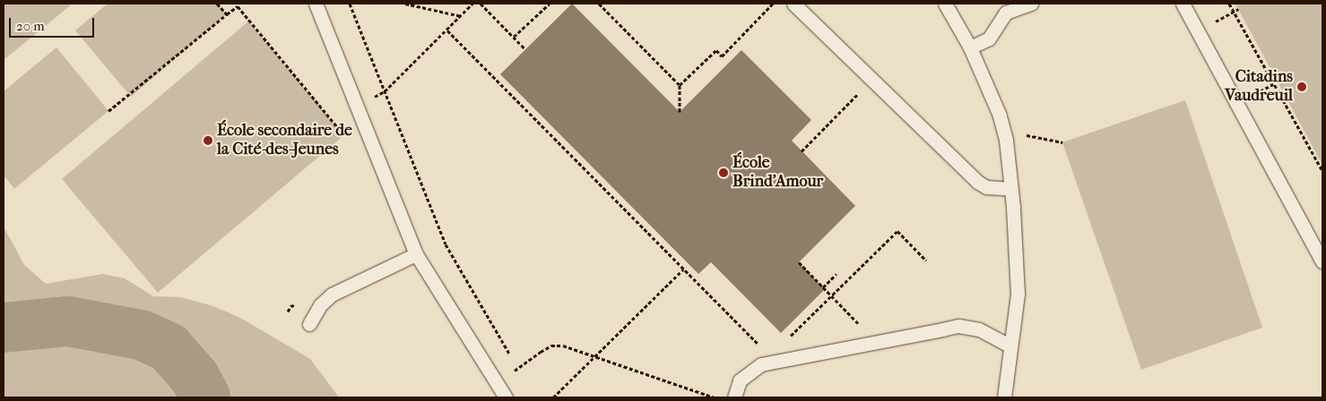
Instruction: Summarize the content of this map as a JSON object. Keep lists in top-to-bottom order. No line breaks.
{"places":["Citadins Vaudreuil","École secondaire de la Cité-des-Jeunes","École Brind'Amour"],"scale_bar":"20 m"}
